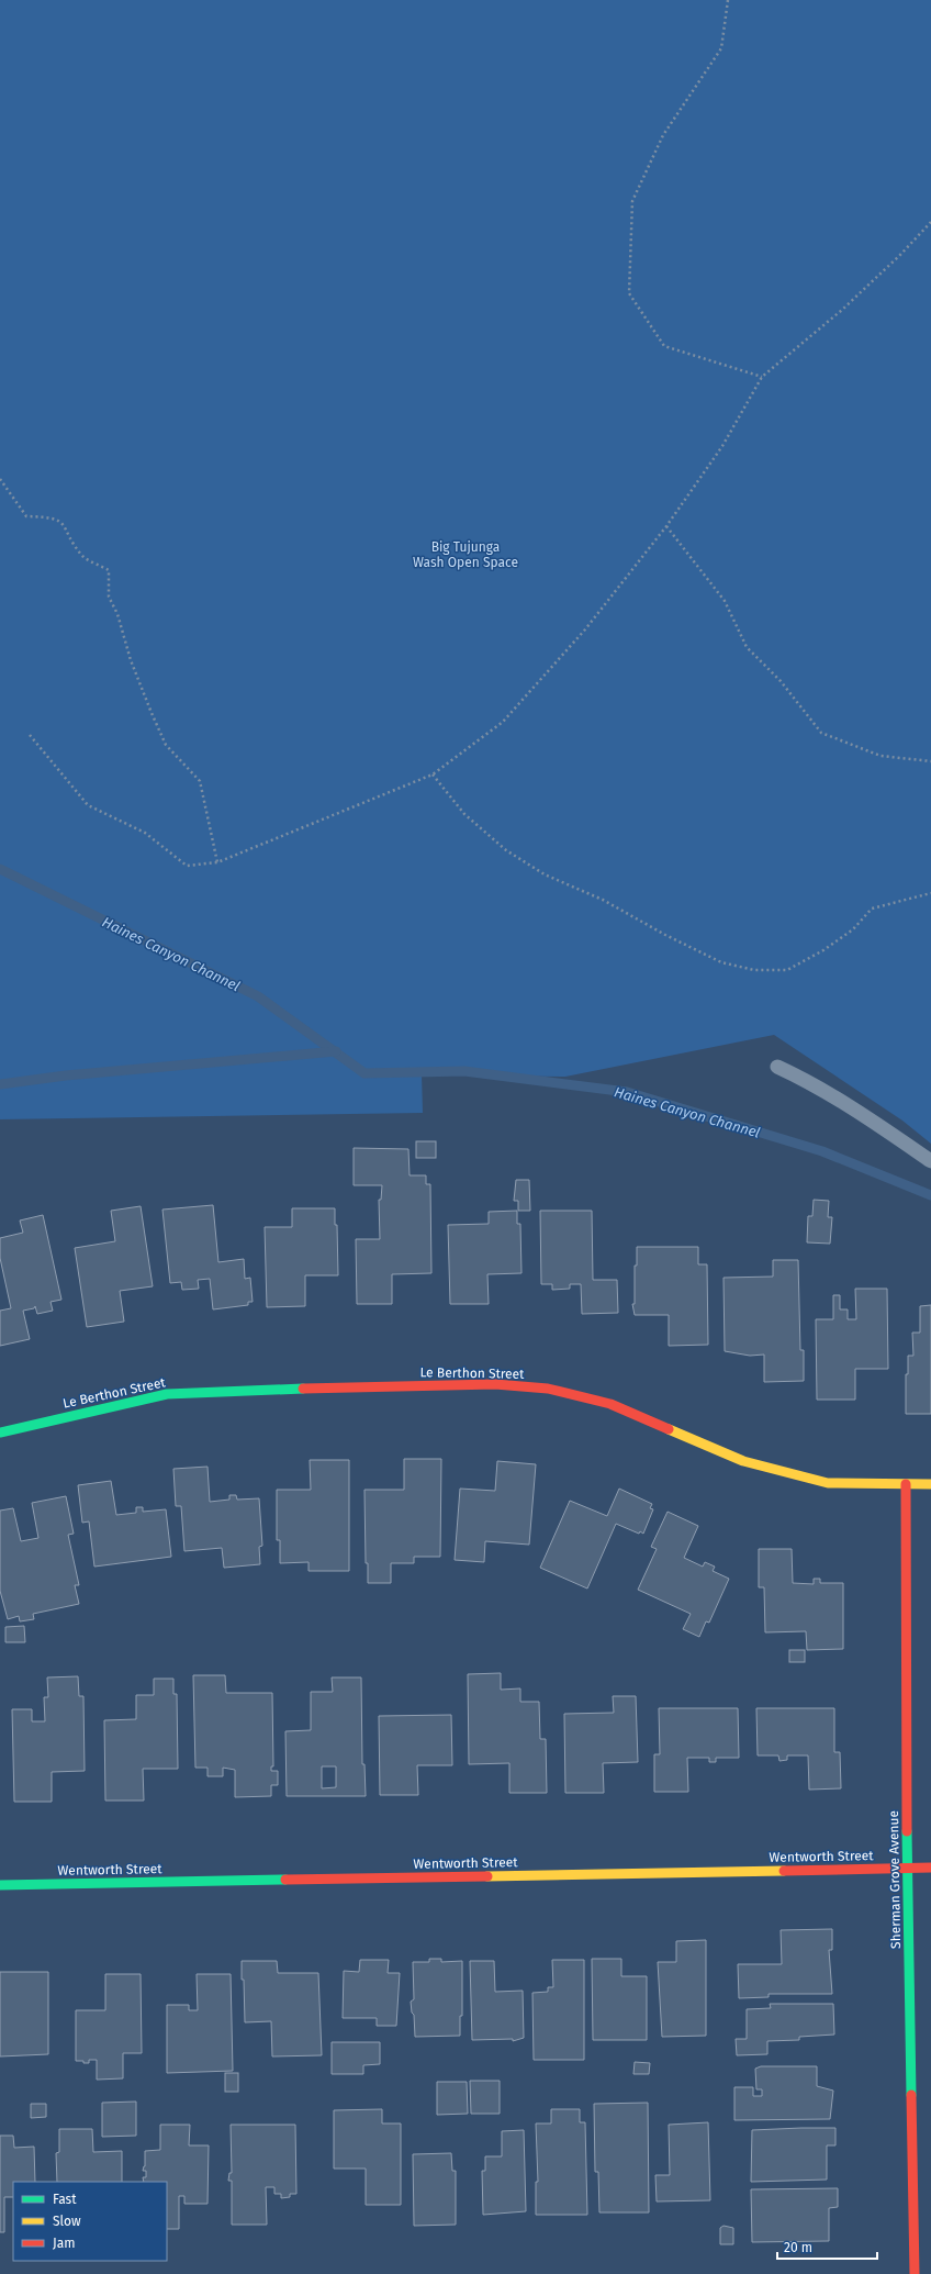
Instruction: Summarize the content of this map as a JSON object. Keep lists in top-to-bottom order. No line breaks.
{"streets":{"street":["Le Berthon Street","Wentworth Street","Sherman Grove Avenue"]},"crossings":[["Le Berthon Street","Sherman Grove Avenue"],["Wentworth Street","Sherman Grove Avenue"]],"water":["Haines Canyon Channel"],"parks":["Big Tujunga Wash Open Space"],"legend":["Fast","Slow","Jam"],"scale_bar":"20 m"}
